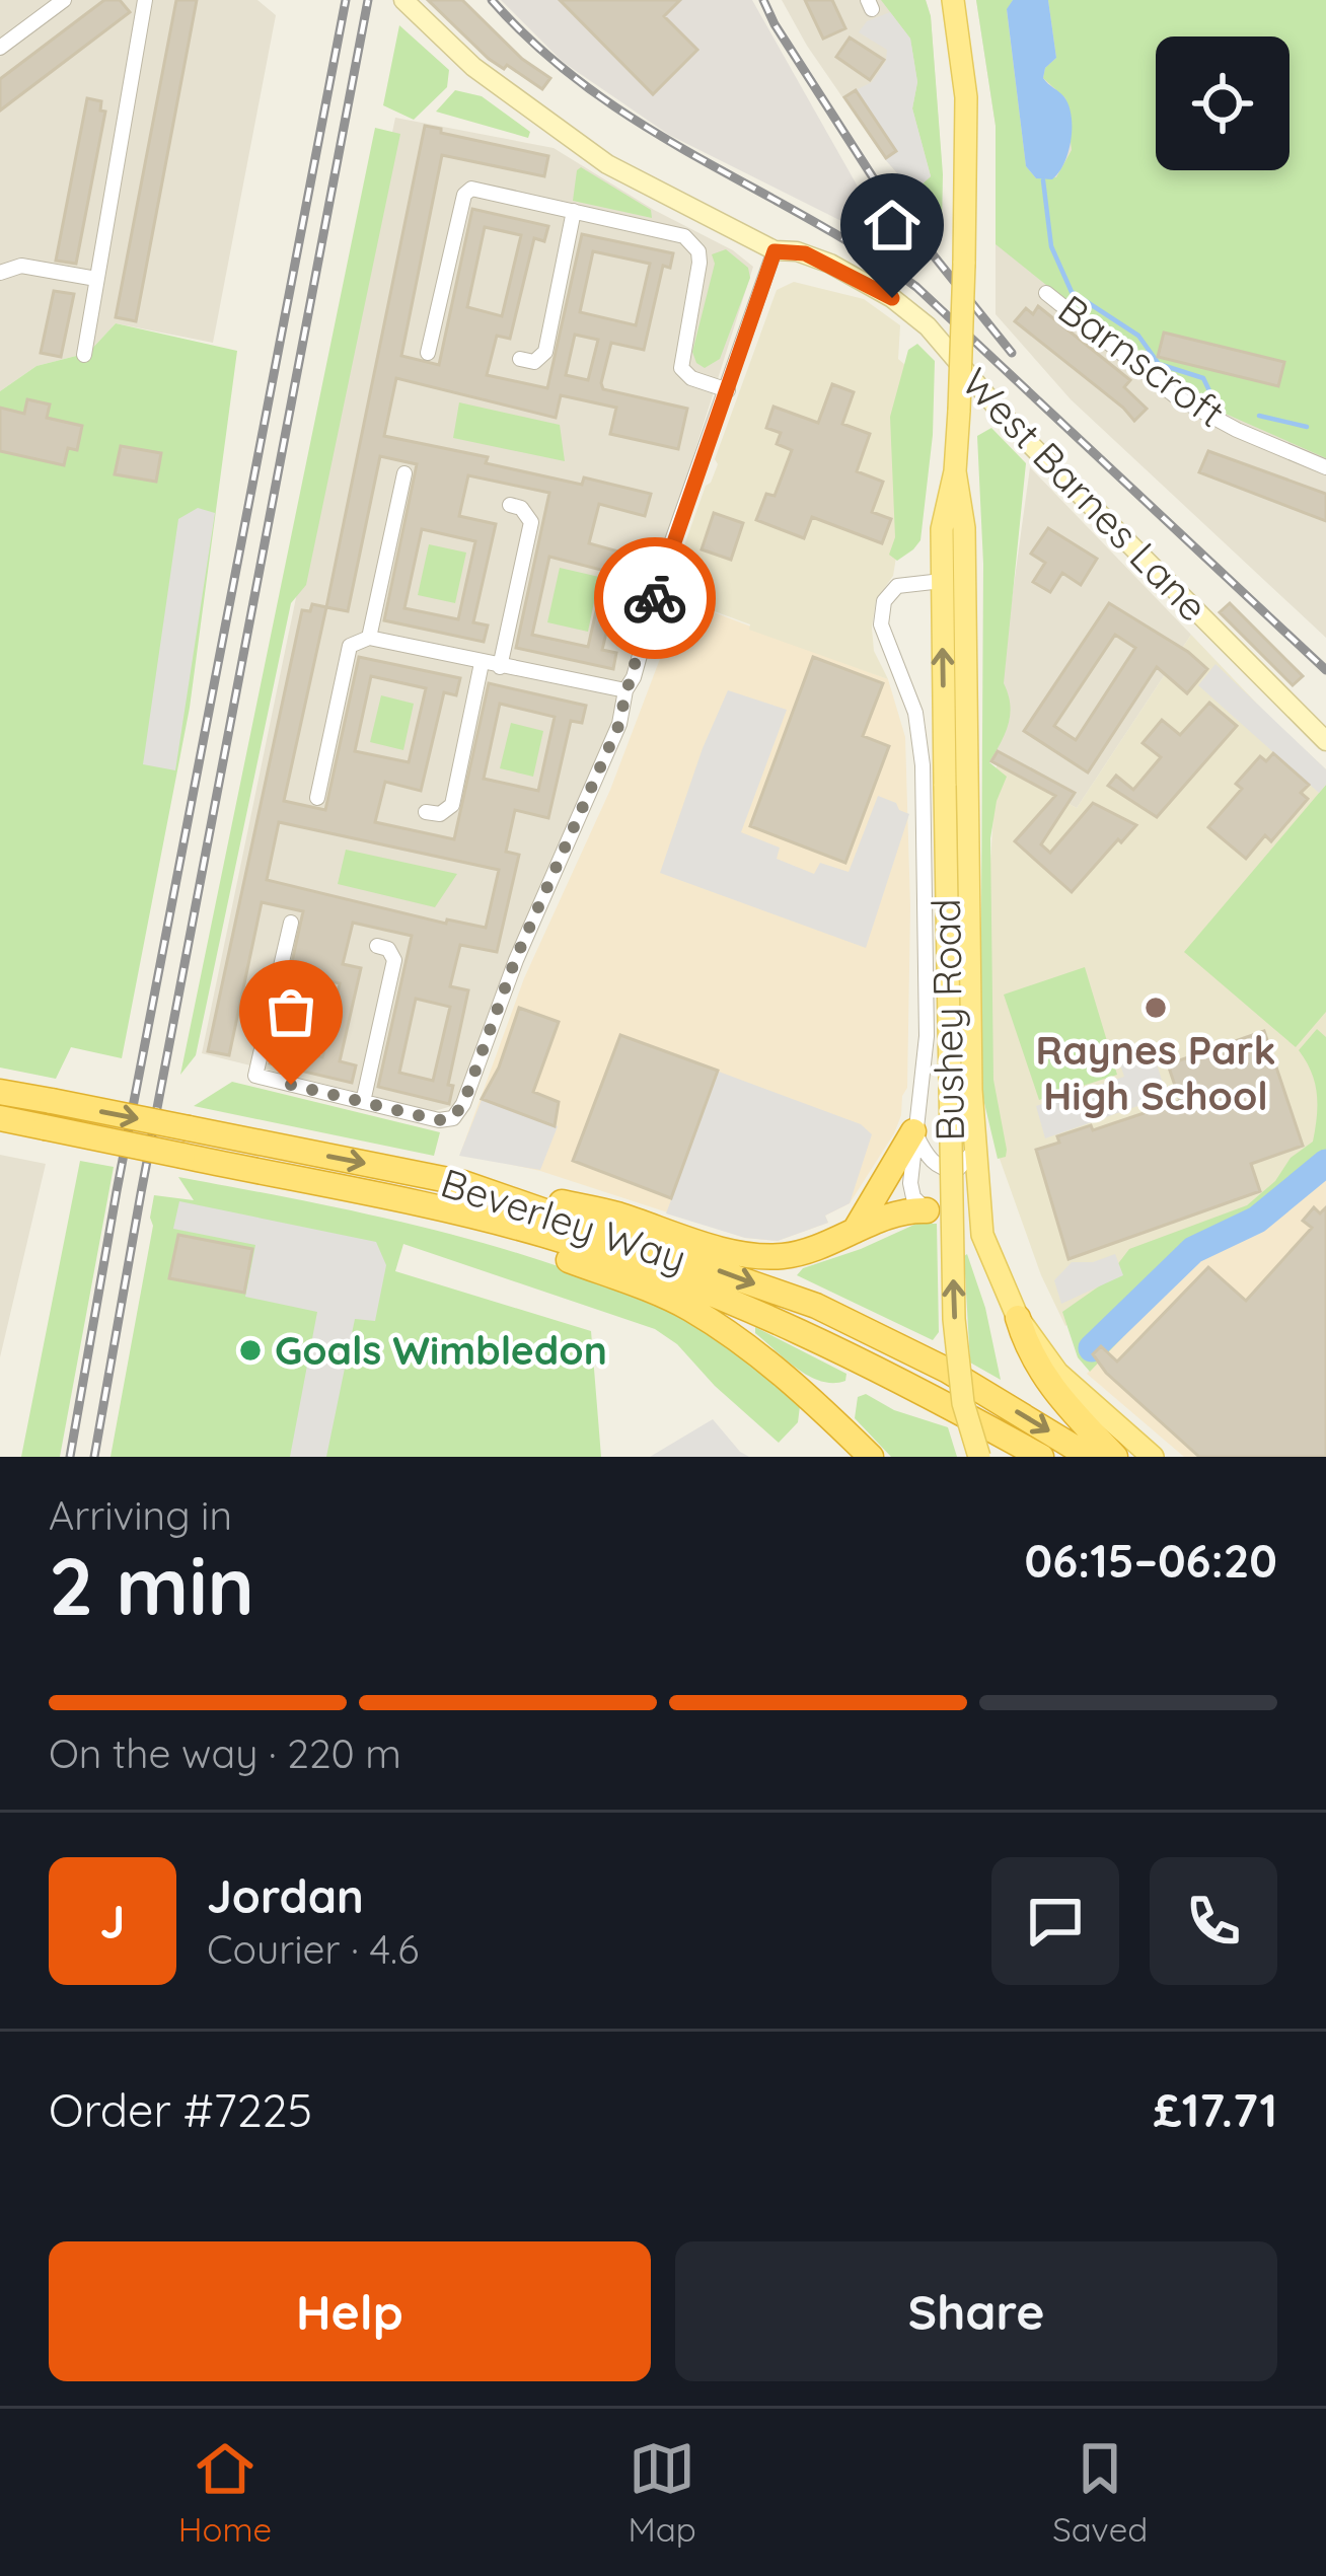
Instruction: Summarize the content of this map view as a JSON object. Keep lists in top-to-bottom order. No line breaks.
{"streets":{"highway":["Beverley Way"],"main road":["West Barnes Lane","Bushey Road"],"street":["Barnscroft"]},"places":["Raynes Park High School","Goals Wimbledon"],"page":{"heading":["2 min","Arriving in","06:15–06:20"],"panel":["Jordan","Courier · 4.6","Order #7225","£17.71"],"bar":"On the way · 220 m","round":"J","buttons":["Help","Share"],"tabs":["Home","Map","Saved"]}}
